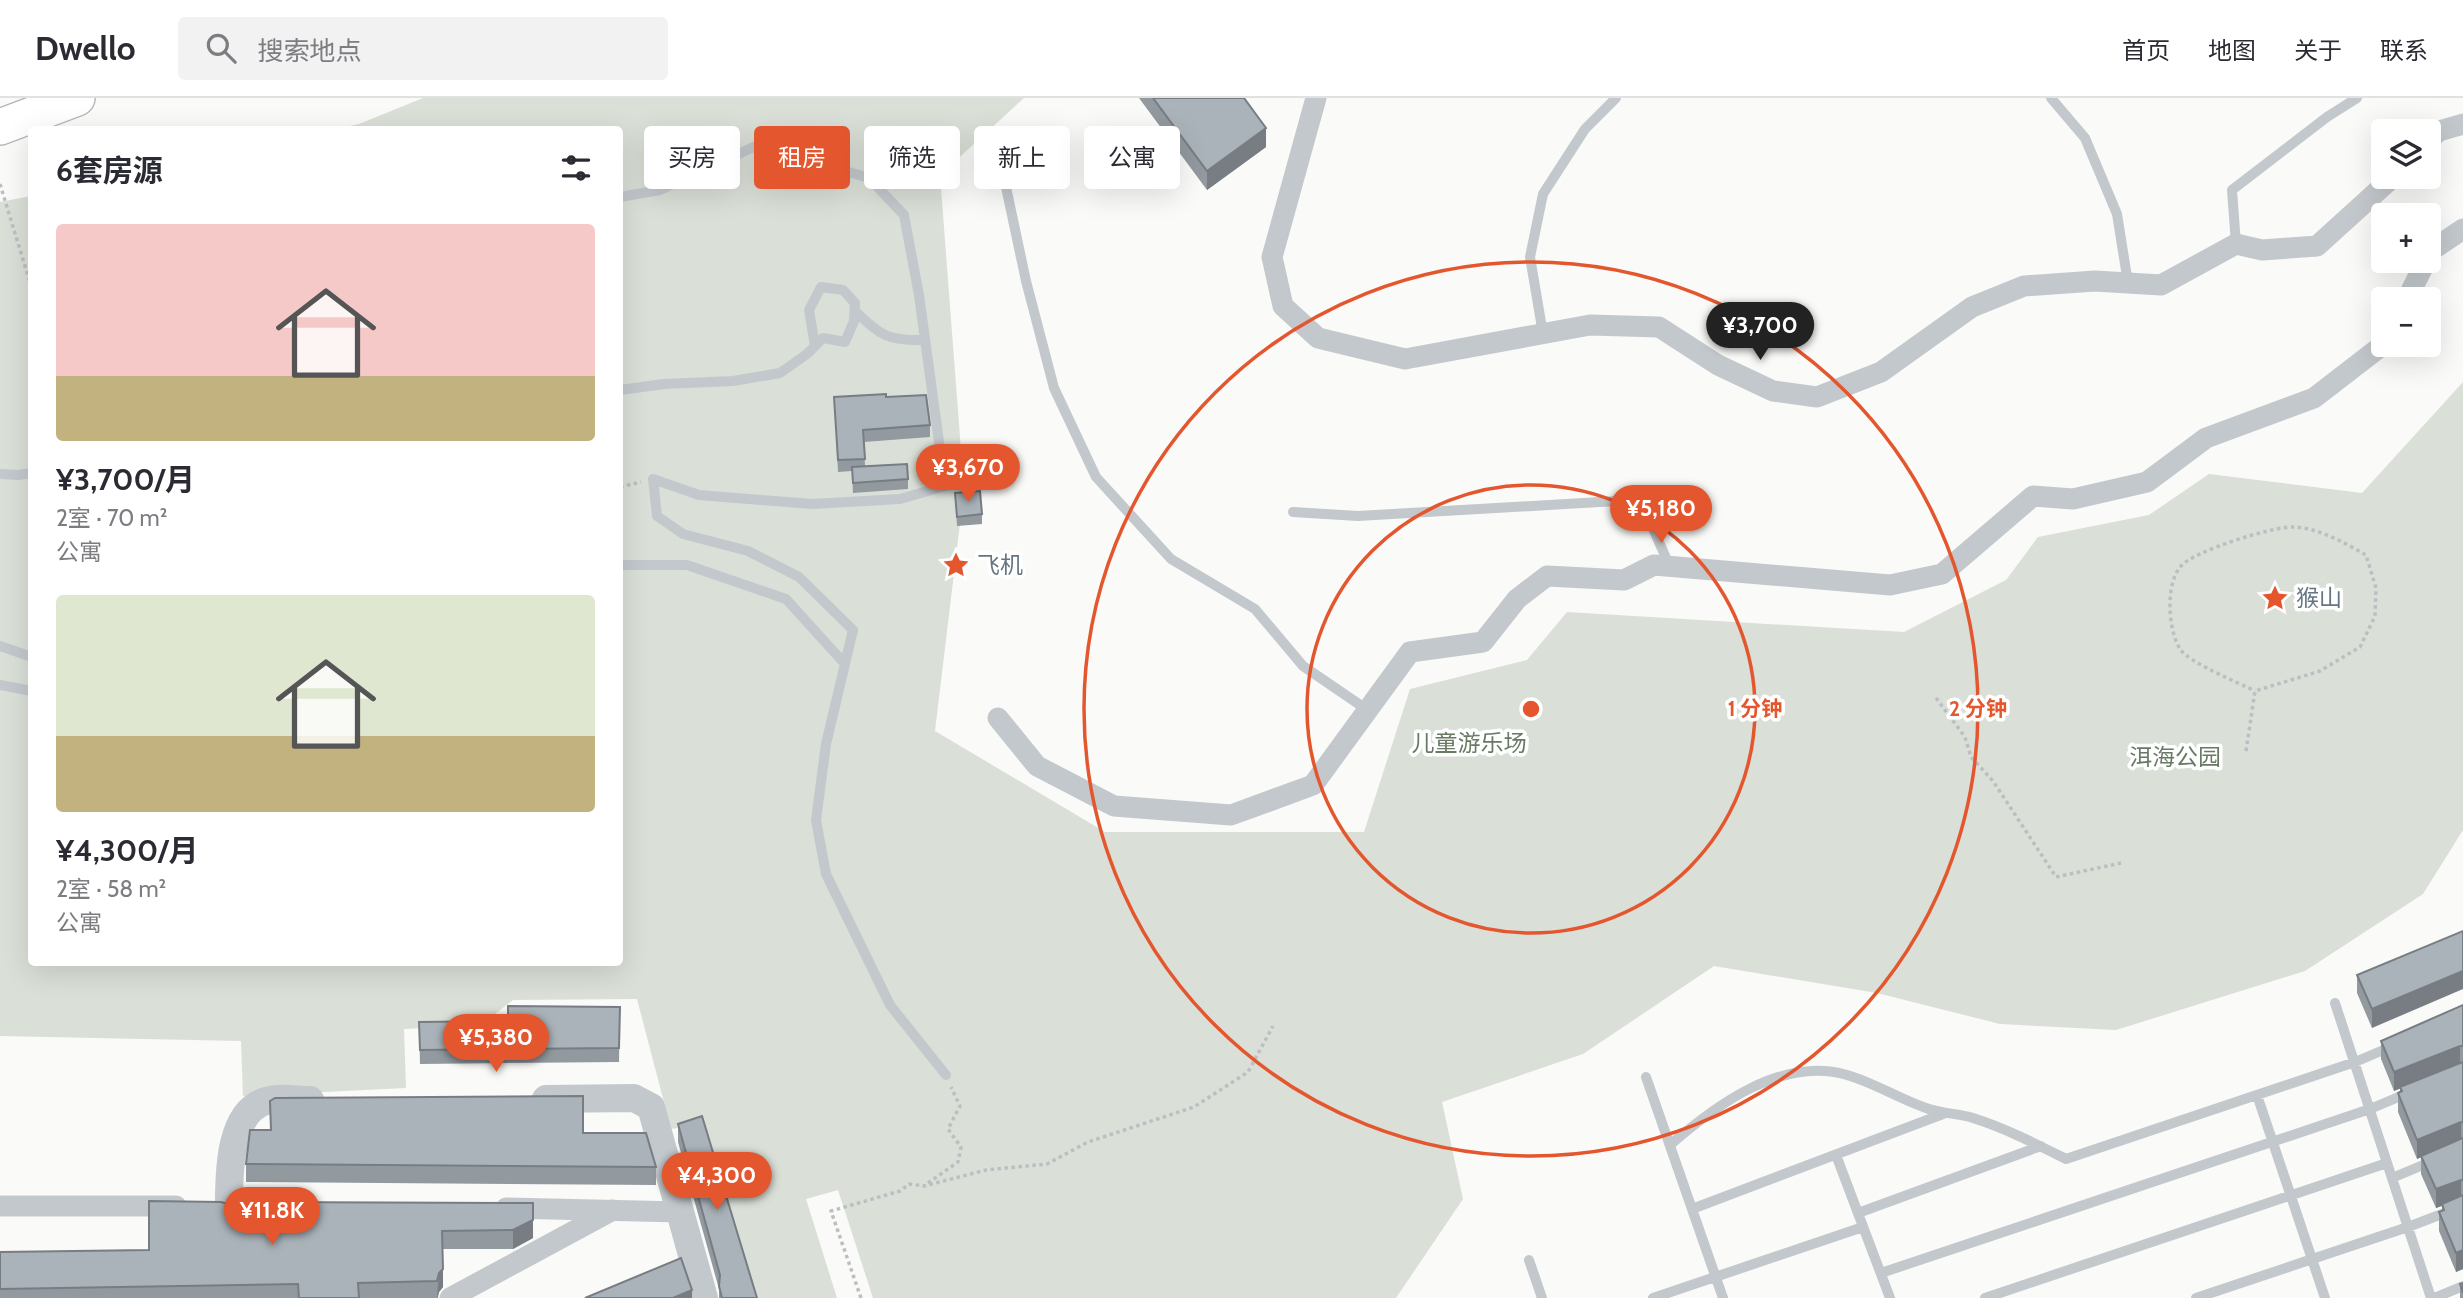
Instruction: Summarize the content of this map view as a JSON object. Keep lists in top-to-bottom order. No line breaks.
{"parks":["儿童游乐场","洱海公园"],"places":{"place":["飞机","猴山"]},"page":{"header":"Dwello","search":"搜索地点","nav":["首页","地图","关于","联系"],"map_buttons":["+","−"],"chip":["买房","租房","筛选","新上","公寓"],"heading":"6套房源","list":[{"name":"¥3,700/月","note":"2室 · 70 m² · 公寓"},{"name":"¥4,300/月","note":"2室 · 58 m² · 公寓"}],"price":["¥3,700","¥3,670","¥5,180","¥5,380","¥4,300","¥11.8K"]},"rings":["1 分钟","2 分钟"]}
